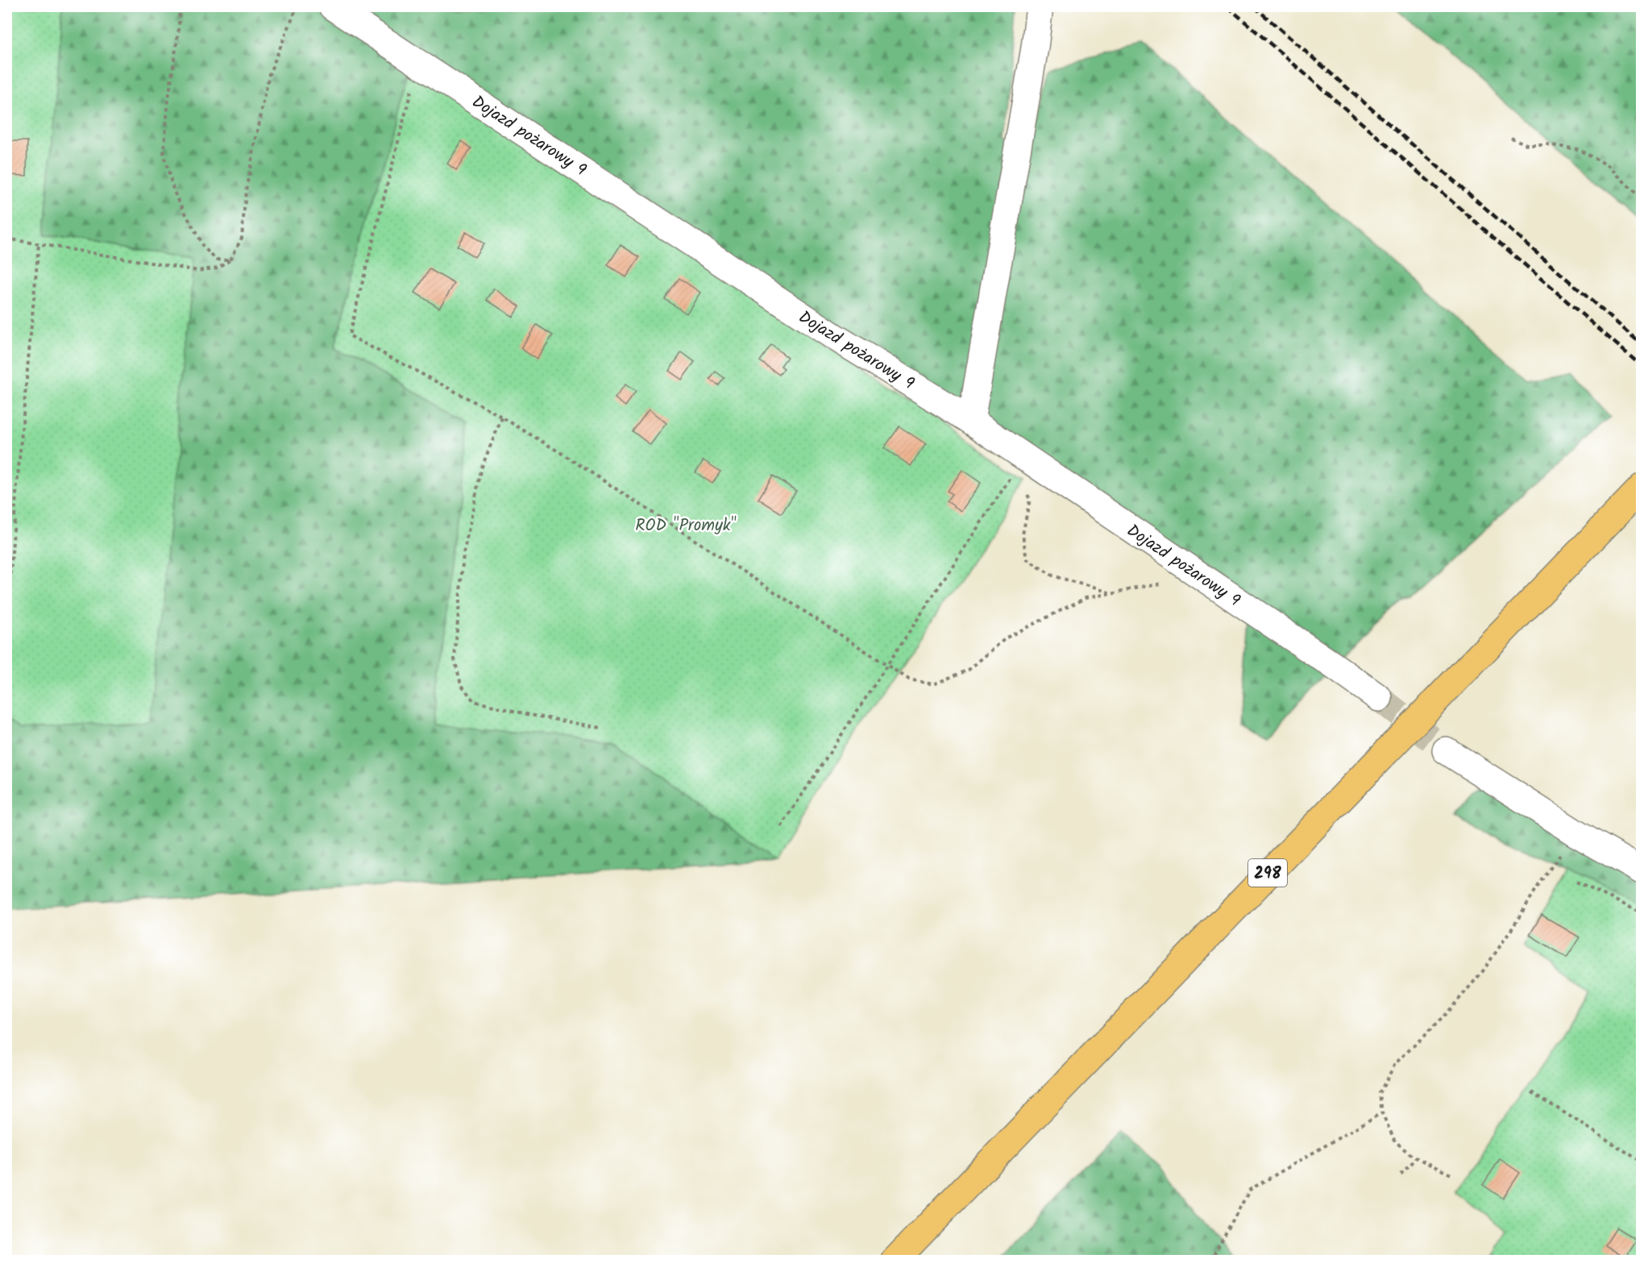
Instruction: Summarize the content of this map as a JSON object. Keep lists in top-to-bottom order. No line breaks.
{"streets":{"main road":["298"],"lane":["Dojazd pożarowy 9"]},"parks":["ROD \"Promyk\""]}
